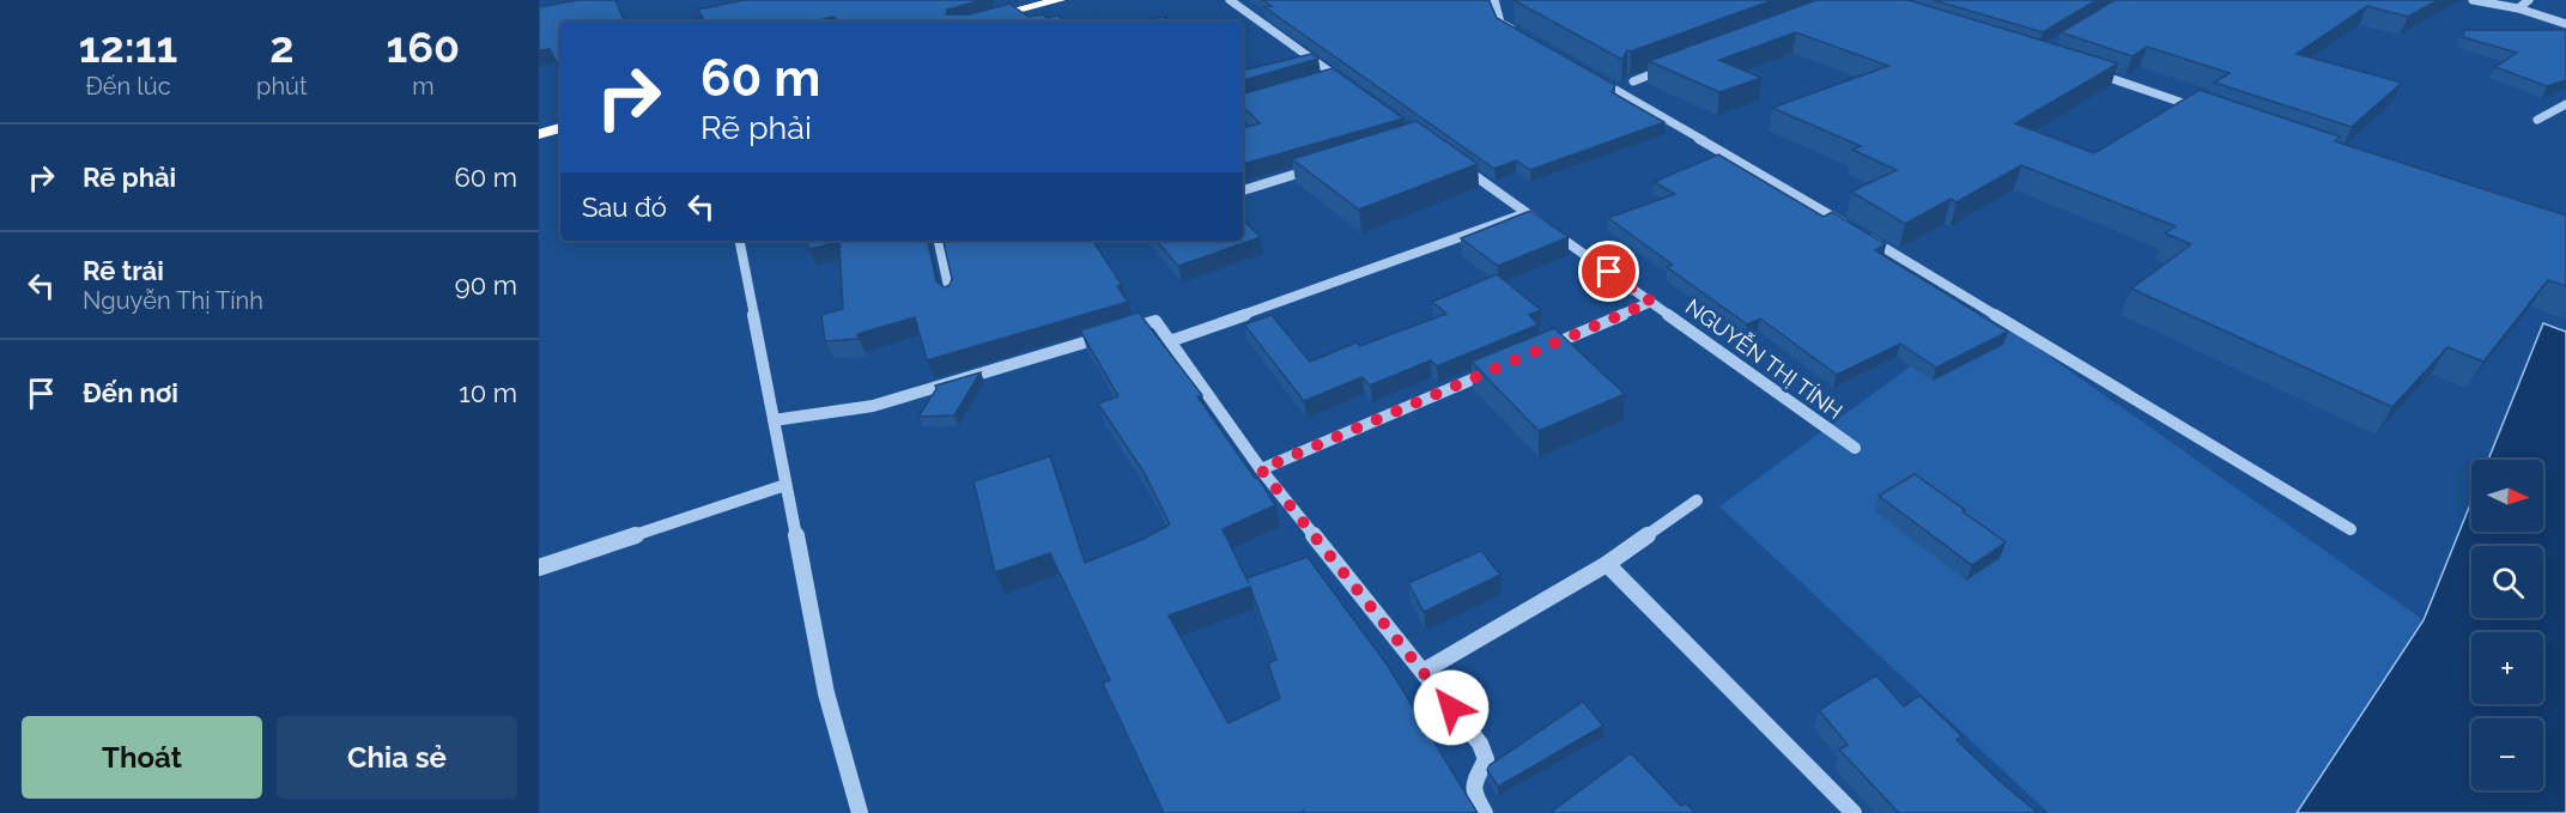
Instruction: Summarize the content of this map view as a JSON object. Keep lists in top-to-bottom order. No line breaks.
{"streets":{"street":["NGUYỄN THỊ TÍNH"]},"north":"right","page":{"eta":["12:11","Đến lúc","2","phút","160","m"],"turn":["60 m","Rẽ phải"],"list":[{"name":"Rẽ phải","value":"60 m"},{"name":"Rẽ trái","note":"Nguyễn Thị Tính","value":"90 m"},{"name":"Đến nơi","value":"10 m"}],"then":"Sau đó","map_buttons":["+","−"],"buttons":["Thoát","Chia sẻ"]}}
